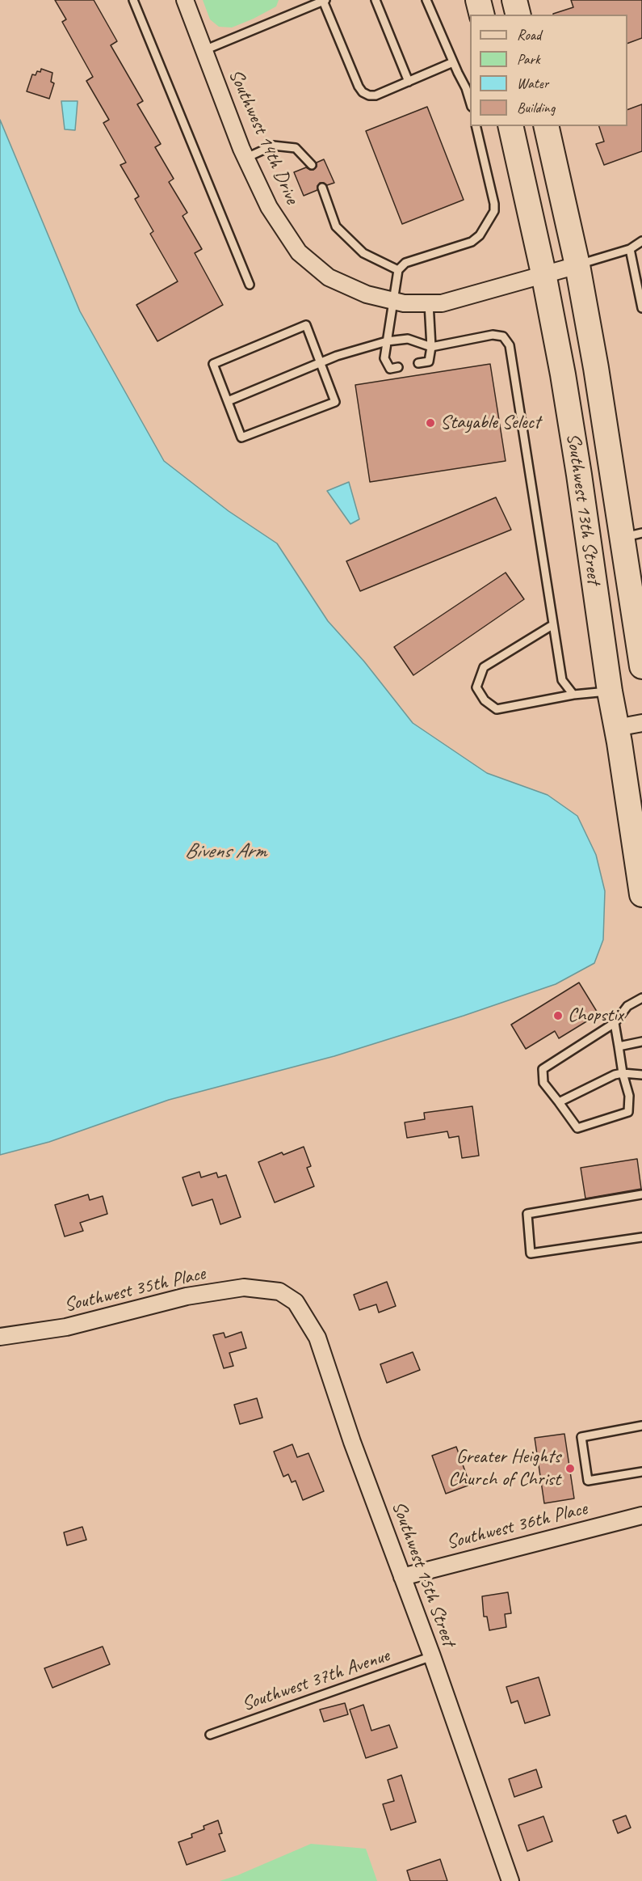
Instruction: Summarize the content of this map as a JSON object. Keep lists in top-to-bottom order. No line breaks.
{"streets":{"main road":["Southwest 13th Street"],"street":["Southwest 14th Drive","Southwest 35th Place","Southwest 36th Place","Southwest 15th Street"],"lane":["Southwest 37th Avenue"]},"crossings":[["Southwest 14th Drive","Southwest 13th Street"],["Southwest 35th Place","Southwest 15th Street"],["Southwest 36th Place","Southwest 15th Street"],["Southwest 15th Street","Southwest 37th Avenue"]],"water":["Bivens Arm"],"places":["Stayable Select","Chopstix","Greater Heights Church of Christ"],"legend":["Road","Park","Water","Building"]}
